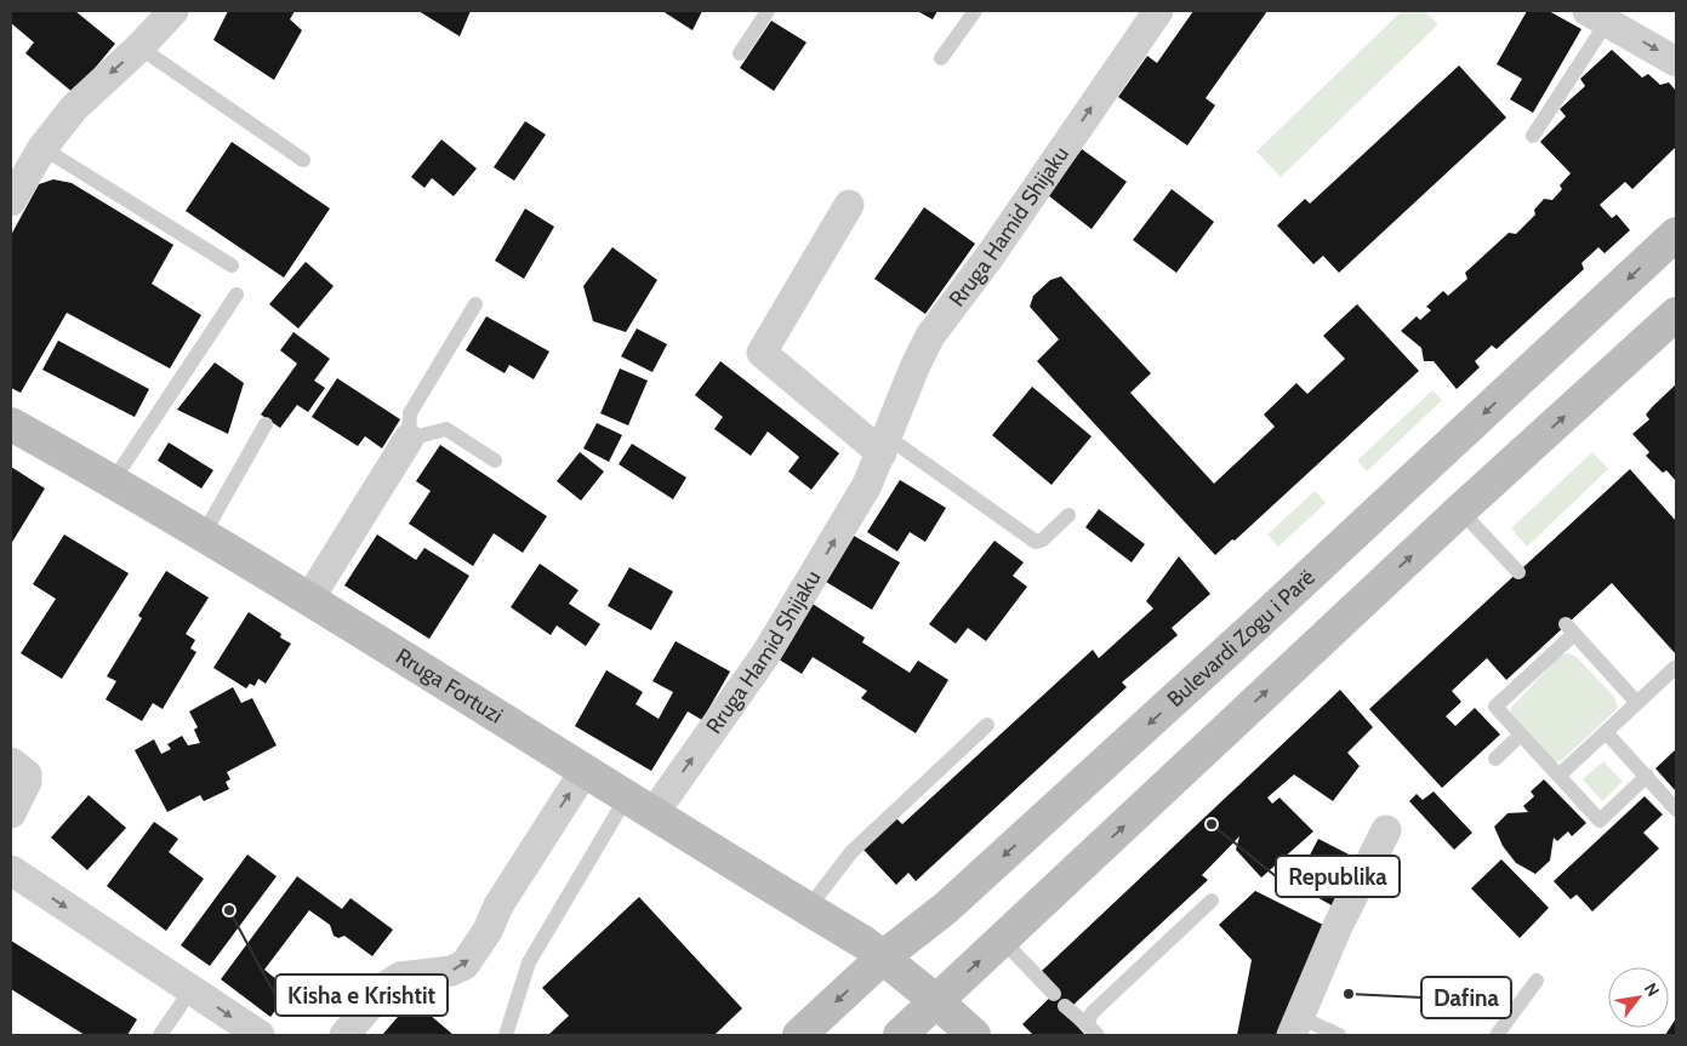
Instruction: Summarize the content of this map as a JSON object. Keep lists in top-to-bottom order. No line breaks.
{"streets":{"main road":["Bulevardi Zogu i Parë","Rruga Fortuzi"],"street":["Rruga Hamid Shijaku"]},"crossings":[["Rruga Hamid Shijaku","Rruga Fortuzi"],["Bulevardi Zogu i Parë","Rruga Fortuzi"]],"one_way":["Rruga Hamid Shijaku"],"places":["Republika","Kisha e Krishtit","Dafina"],"north":"top right"}
